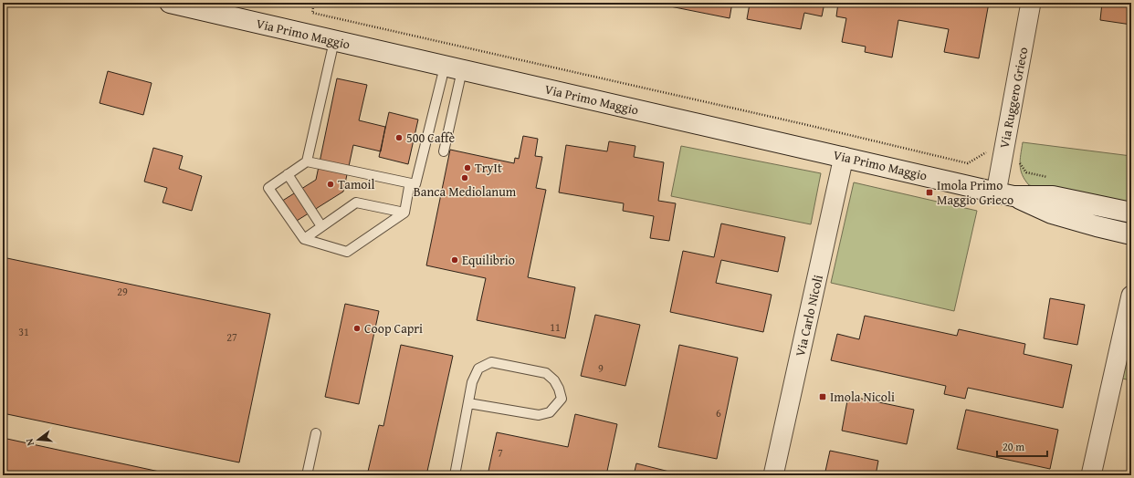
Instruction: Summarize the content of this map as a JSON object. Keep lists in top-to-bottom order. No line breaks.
{"streets":{"street":["Via Primo Maggio","Via Ruggero Grieco","Via Carlo Nicoli"]},"crossings":[["Via Primo Maggio","Via Ruggero Grieco"],["Via Primo Maggio","Via Carlo Nicoli"]],"places":{"other":["500 Caffè","TryIt","Banca Mediolanum","Tamoil","Equilibrio","Coop Capri"],"transit":["Imola Primo Maggio Grieco","Imola Nicoli"]},"house_numbers":["29","11","31","27","9","6","7"],"scale_bar":"20 m","north":"left"}
